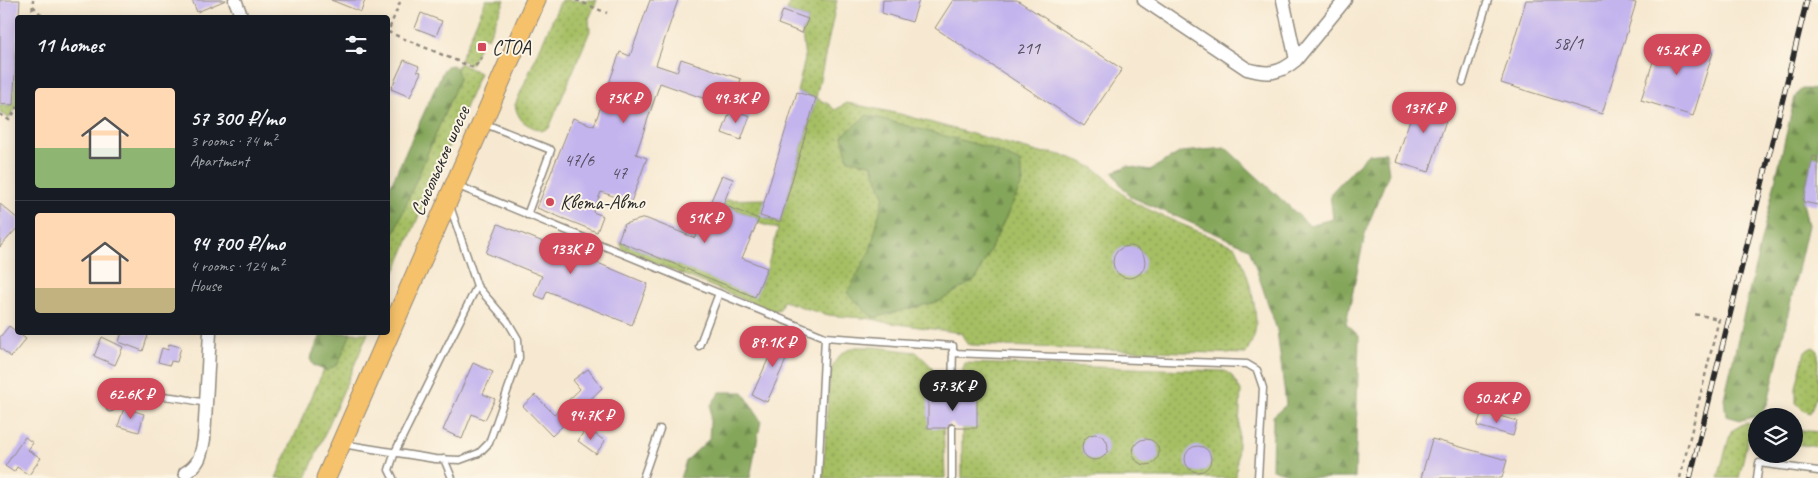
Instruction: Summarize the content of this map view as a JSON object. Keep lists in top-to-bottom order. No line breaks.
{"streets":{"main road":["Сысольское шоссе"]},"places":{"transit":["СТОА"],"other":["Квета-Авто"]},"house_numbers":["58/1","211","47/6","47"],"page":{"heading":"11 homes","price":["45.2K ₽","75K ₽","49.3K ₽","137K ₽","51K ₽","133K ₽","89.1K ₽","57.3K ₽","62.6K ₽","50.2K ₽","94.7K ₽"],"list":[{"name":"57 300 ₽/mo","note":"3 rooms · 74 m² · Apartment"},{"name":"94 700 ₽/mo","note":"4 rooms · 124 m² · House"}]}}
